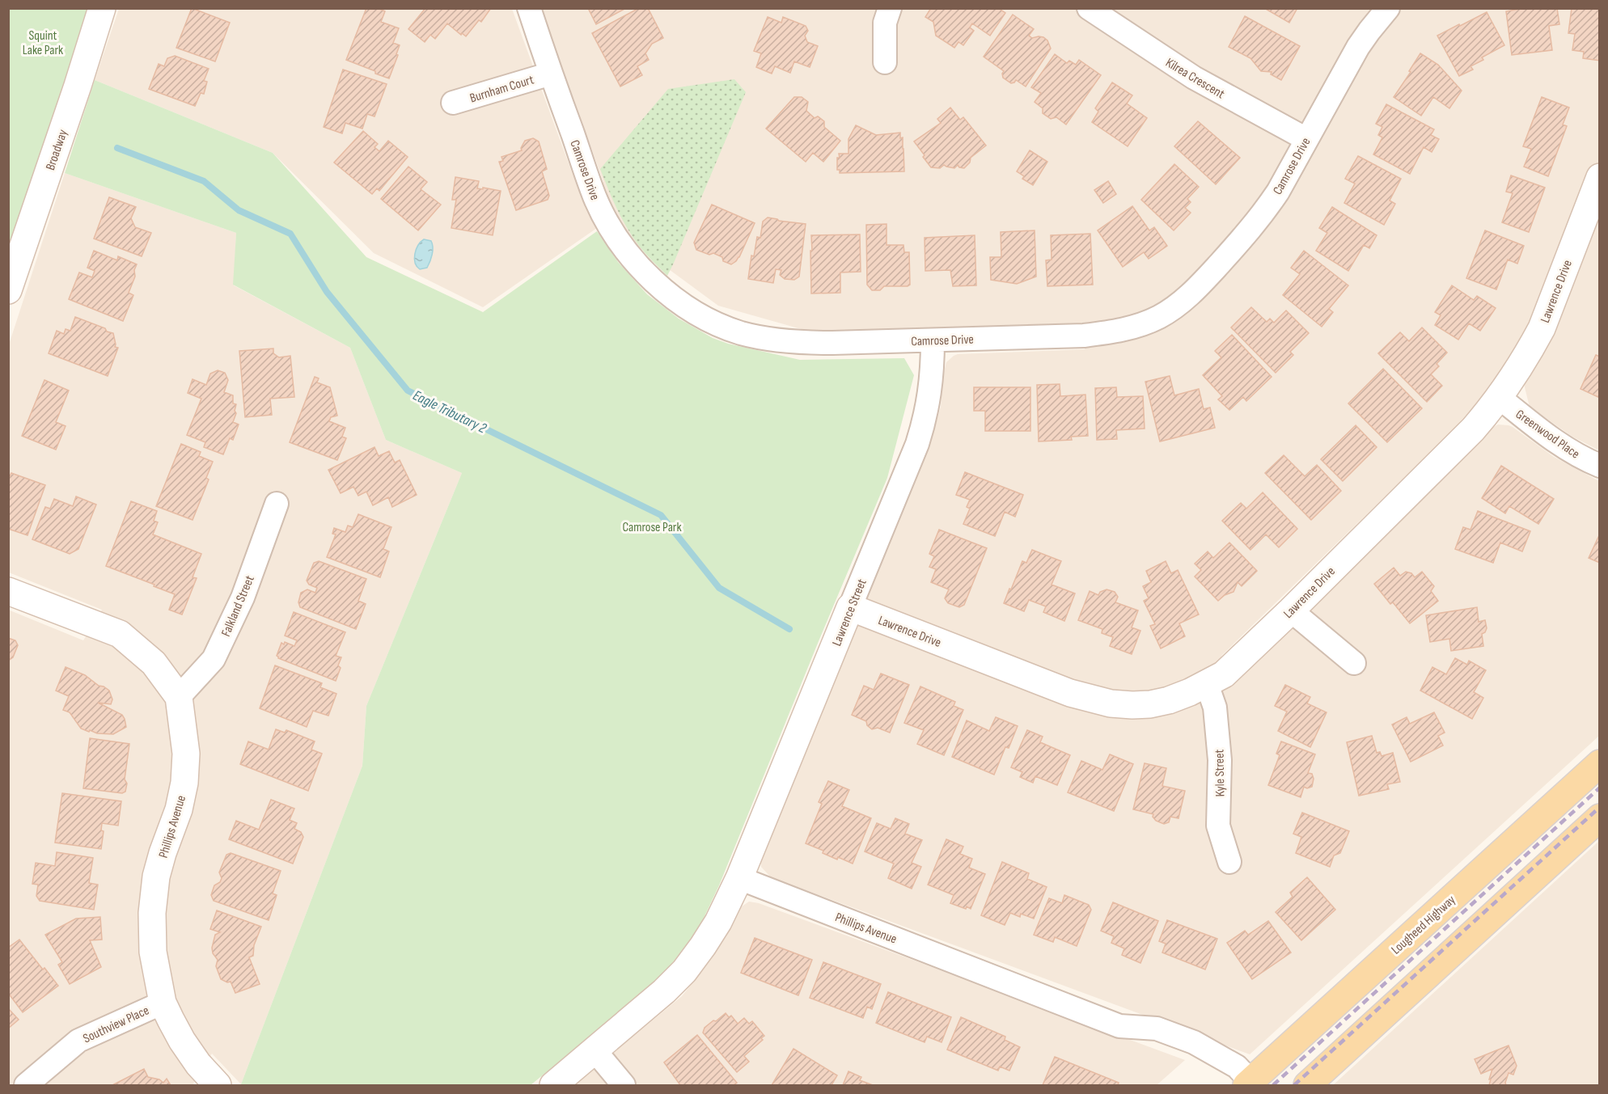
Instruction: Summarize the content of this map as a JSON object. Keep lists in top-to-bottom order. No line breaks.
{"streets":{"main road":["Lougheed Highway"],"street":["Kilrea Crescent","Burnham Court","Broadway","Camrose Drive","Lawrence Drive","Greenwood Place","Falkland Street","Lawrence Street","Kyle Street","Phillips Avenue","Southview Place"]},"crossings":[["Kilrea Crescent","Camrose Drive"],["Burnham Court","Camrose Drive"],["Camrose Drive","Lawrence Street"],["Lawrence Drive","Greenwood Place"],["Lawrence Drive","Lawrence Street"],["Lawrence Drive","Kyle Street"],["Falkland Street","Phillips Avenue"],["Lawrence Street","Phillips Avenue"],["Phillips Avenue","Lougheed Highway"],["Phillips Avenue","Southview Place"]],"water":["Eagle Tributary 2"],"parks":["Squint Lake Park","Camrose Park"]}
